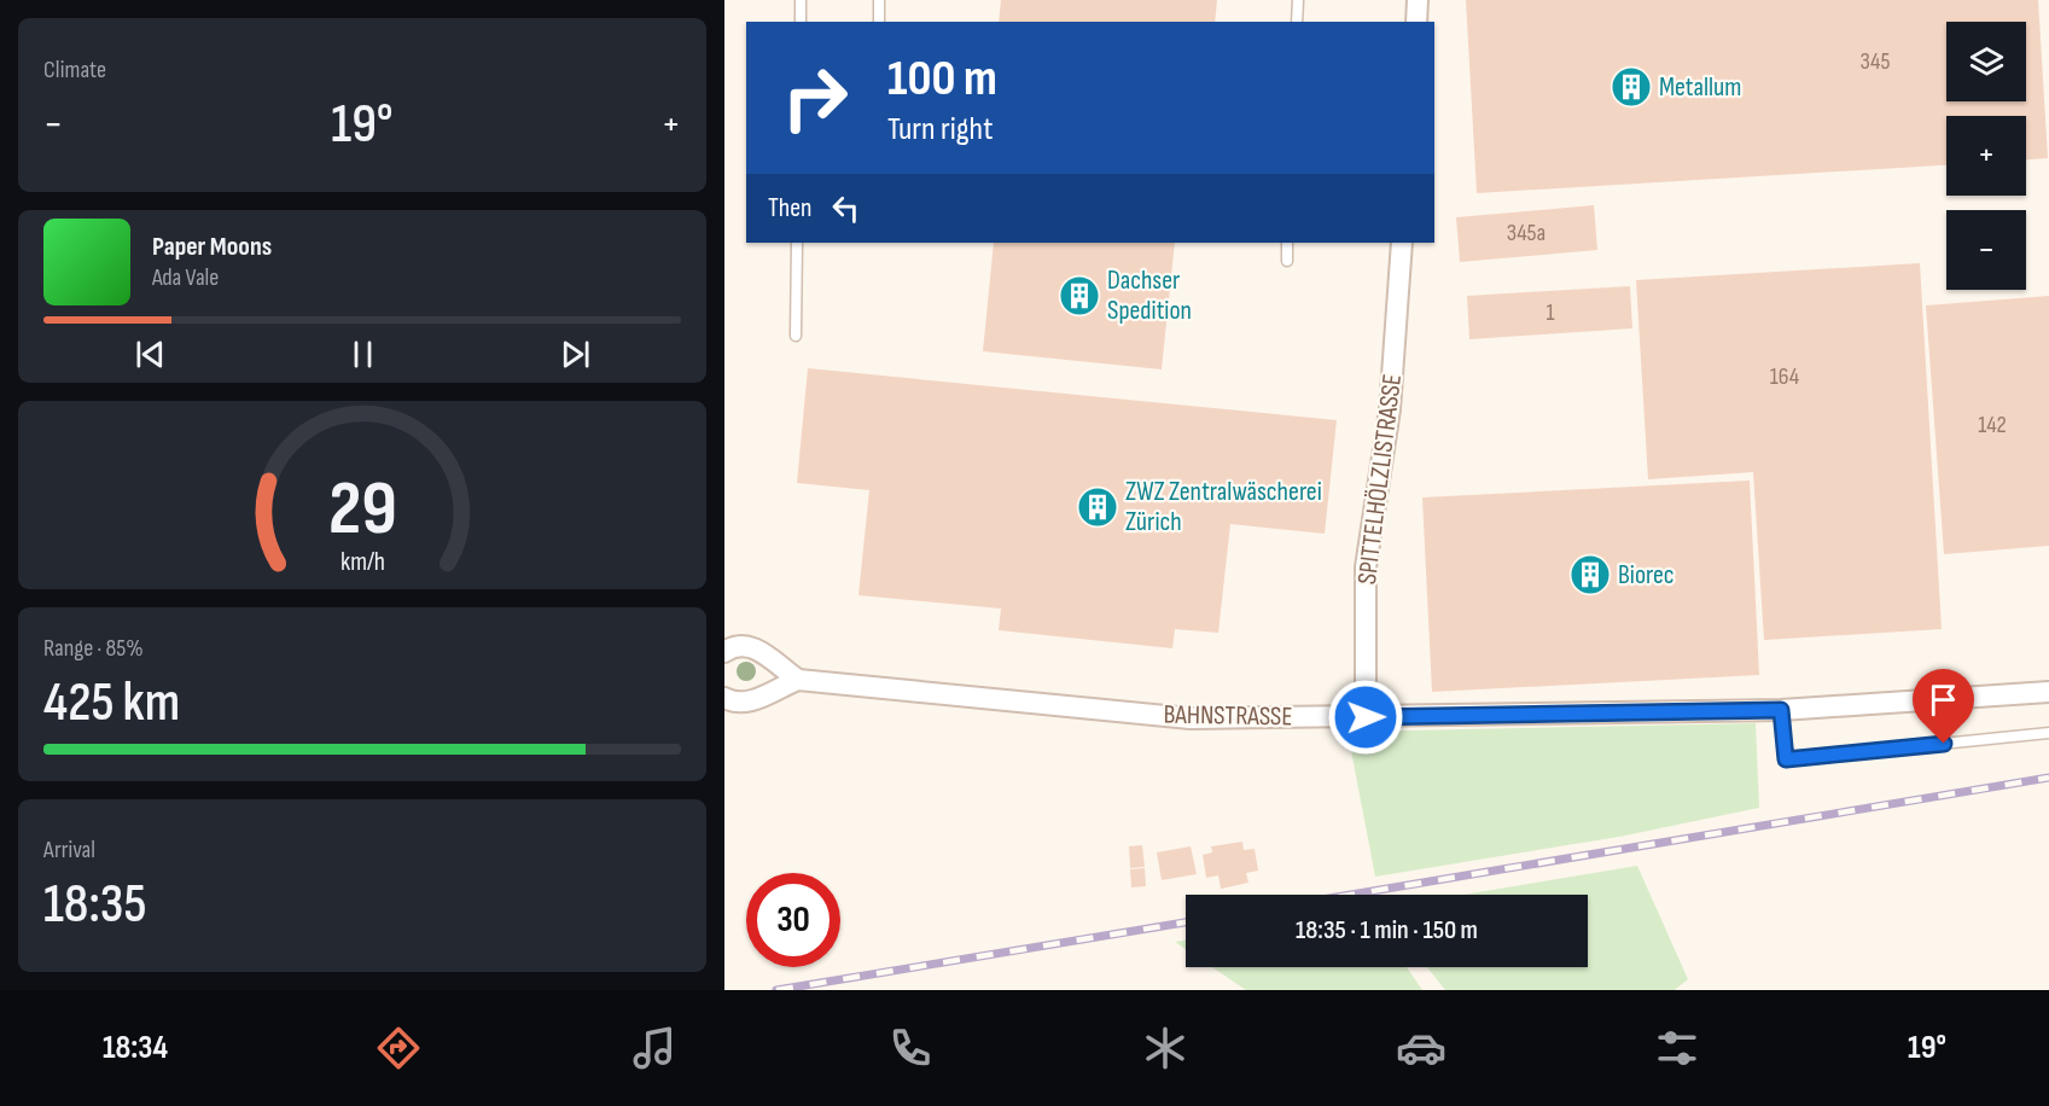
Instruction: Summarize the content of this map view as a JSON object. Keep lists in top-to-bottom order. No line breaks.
{"streets":{"street":["SPITTELHÖLZLISTRASSE","BAHNSTRASSE"]},"crossings":[["SPITTELHÖLZLISTRASSE","BAHNSTRASSE"]],"places":{"building":["Metallum","Dachser Spedition","ZWZ Zentralwäscherei Zürich","Biorec"]},"house_numbers":["345","345a","1","164","142"],"page":{"tile":["Climate",["Range · 85%","425 km"],["Arrival","18:35"]],"map_buttons":["+","−"],"turn":["100 m","Turn right"],"heat":["−","19°","+"],"then":"Then","song":["Paper Moons","Ada Vale"],"limit":"30","trip":"18:35 · 1 min · 150 m","tabs":["18:34","19°"],"gauge":["29","km/h"]}}
